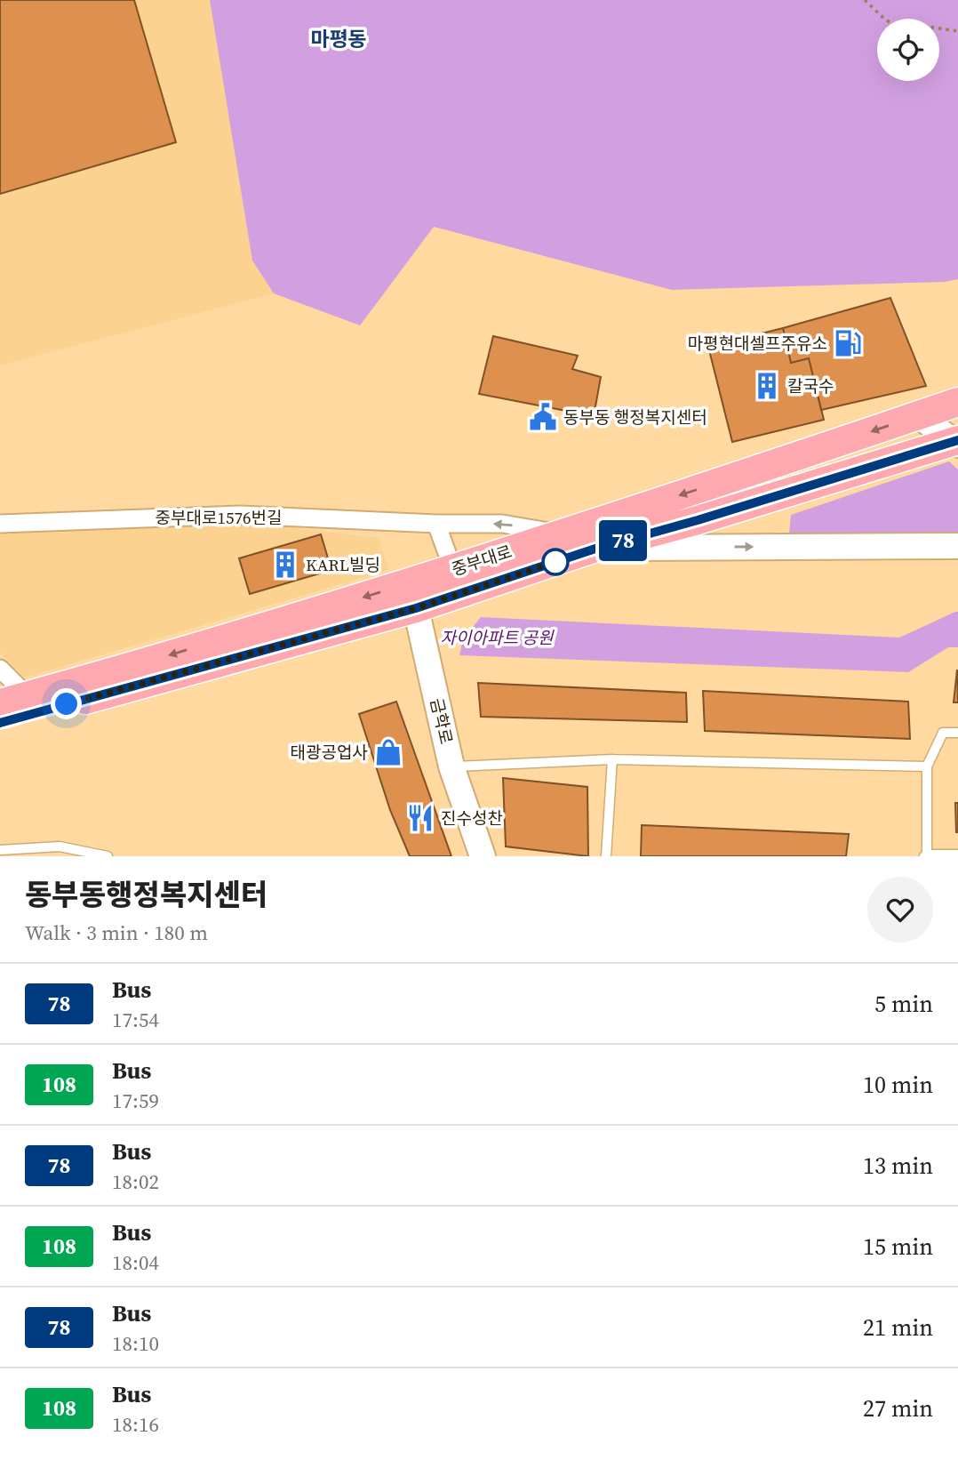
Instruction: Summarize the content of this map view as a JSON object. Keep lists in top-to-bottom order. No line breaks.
{"streets":{"main road":["중부대로","금학로"],"street":["중부대로1576번길"]},"crossings":[["중부대로1576번길","중부대로"],["중부대로","금학로"]],"districts":["마평동"],"parks":["자이아파트 공원"],"places":{"fuel station":["마평현대셀프주유소"],"building":["칼국수","KARL빌딩"],"public building":["동부동 행정복지센터"],"shop":["태광공업사"],"restaurant":["진수성찬"]},"lines":["bus line 78"],"page":{"on_map":"78","heading":["동부동행정복지센터","Walk · 3 min · 180 m"],"list":[{"mark":"78","name":"Bus","note":"17:54","value":"5 min"},{"mark":"108","name":"Bus","note":"17:59","value":"10 min"},{"mark":"78","name":"Bus","note":"18:02","value":"13 min"},{"mark":"108","name":"Bus","note":"18:04","value":"15 min"},{"mark":"78","name":"Bus","note":"18:10","value":"21 min"},{"mark":"108","name":"Bus","note":"18:16","value":"27 min"}]}}
